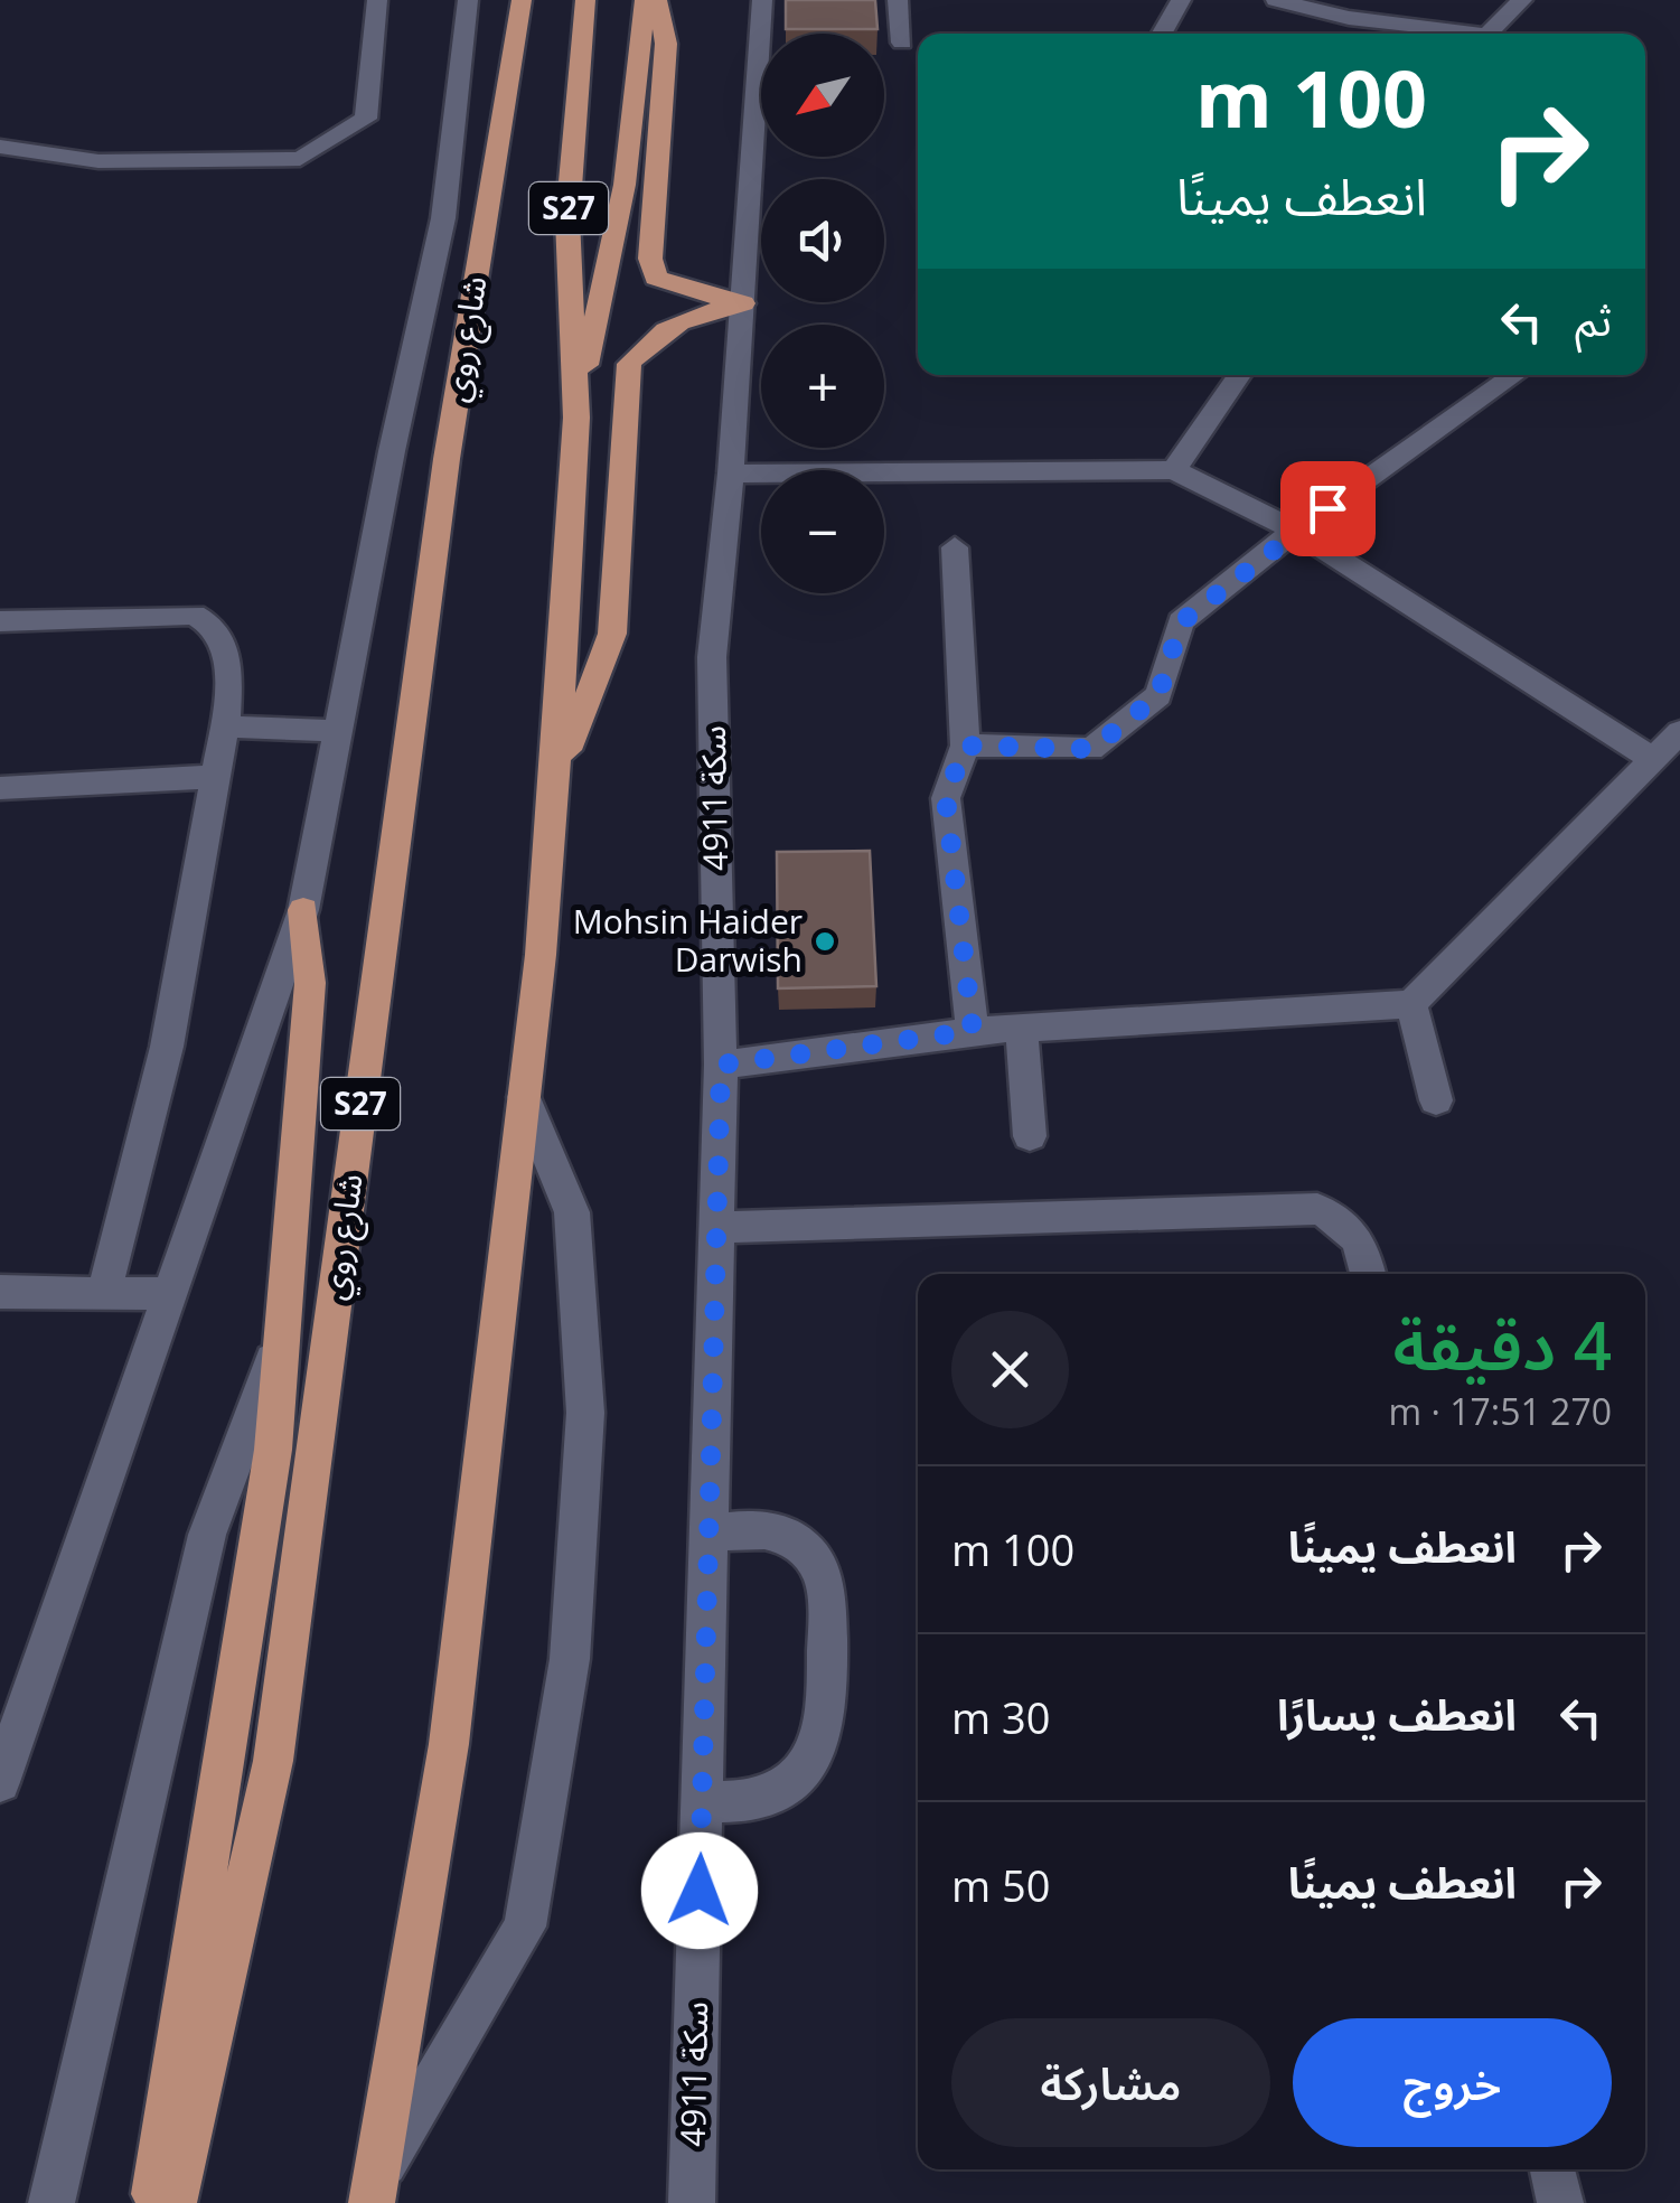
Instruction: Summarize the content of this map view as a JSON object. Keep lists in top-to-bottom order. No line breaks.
{"streets":{"main road":["S27","شارع روي"],"street":["سكة 4911"]},"places":["Mohsin Haider Darwish"],"north":"bottom left","page":{"map_buttons":["+","−"],"turn":["100 m","انعطف يمينًا"],"then":"ثم","heading":["4 دقيقة","270 m · 17:51"],"list":[{"name":"انعطف يمينًا","value":"100 m"},{"name":"انعطف يسارًا","value":"30 m"},{"name":"انعطف يمينًا","value":"50 m"}],"buttons":["خروج","مشاركة"]}}
